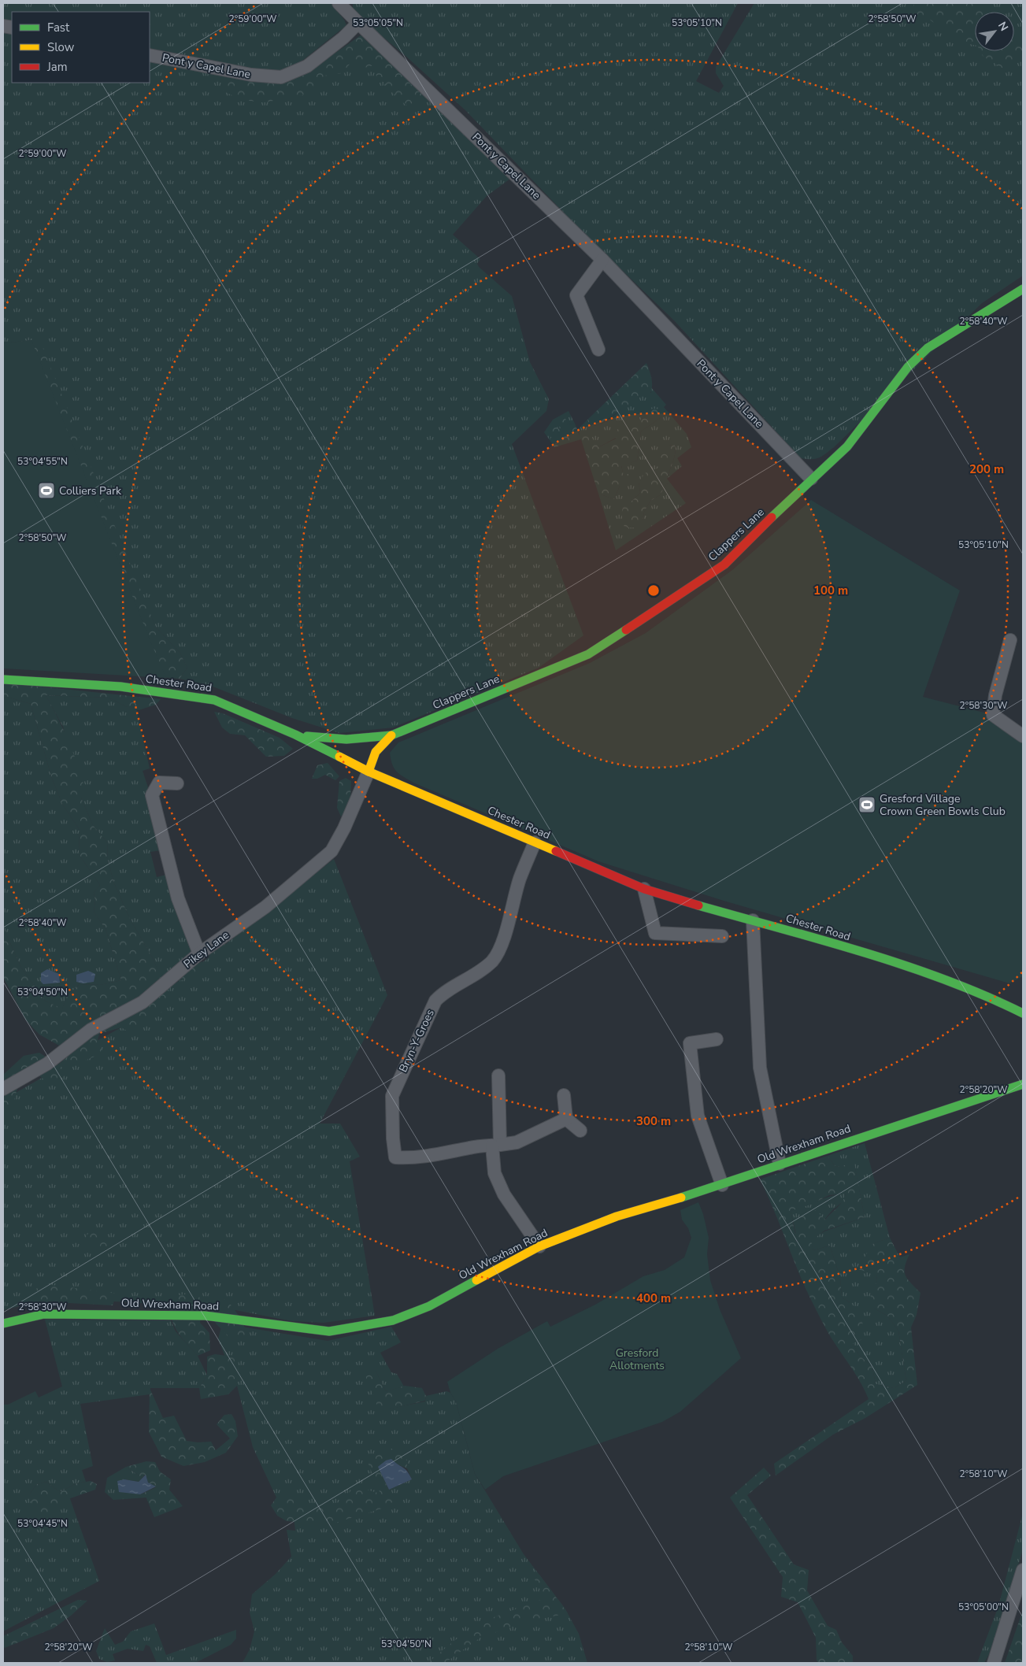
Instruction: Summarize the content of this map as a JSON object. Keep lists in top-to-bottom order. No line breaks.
{"streets":{"main road":["Clappers Lane","Chester Road","Old Wrexham Road"],"street":["Pont y Capel Lane","Pikey Lane","Bryn-Y-Groes"]},"crossings":[["Pont y Capel Lane","Clappers Lane"],["Clappers Lane","Chester Road"],["Clappers Lane","Pikey Lane"],["Chester Road","Pikey Lane"],["Chester Road","Bryn-Y-Groes"]],"parks":["Gresford Allotments"],"places":{"sports":["Colliers Park","Gresford Village Crown Green Bowls Club"]},"legend":["Fast","Slow","Jam"],"north":"top right","coordinates":["2°59'00\"W","2°58'50\"W","53°05'05\"N","53°05'10\"N","2°58'40\"W","53°04'55\"N","2°58'30\"W","53°04'50\"N","2°58'20\"W","2°58'10\"W","53°04'45\"N","53°05'00\"N"],"rings":["200 m","100 m","300 m","400 m"]}
